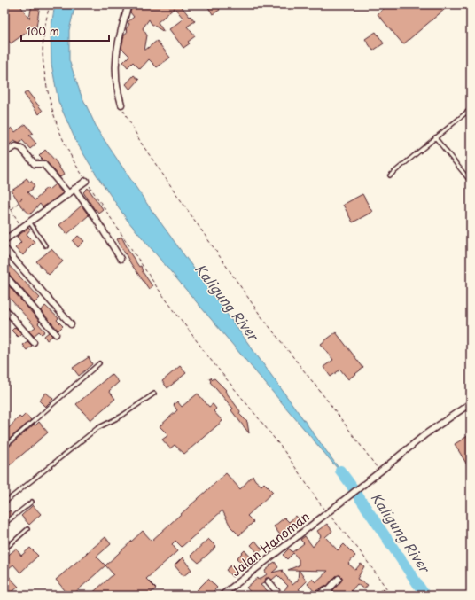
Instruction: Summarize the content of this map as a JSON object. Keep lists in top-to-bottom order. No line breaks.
{"streets":{"street":["Jalan Hanoman"]},"water":["Kaligung River"],"scale_bar":"100 m"}
